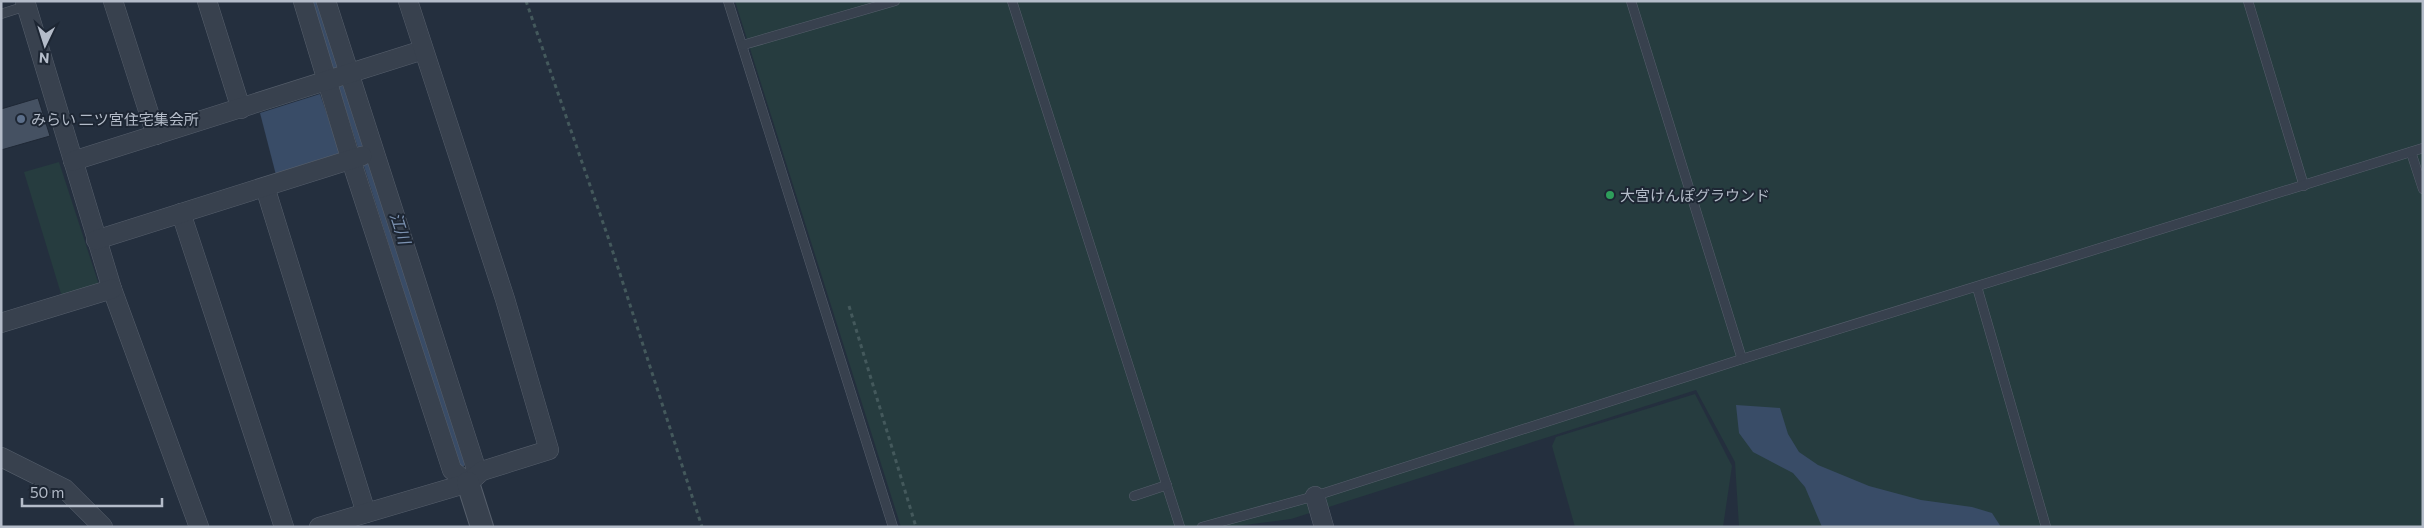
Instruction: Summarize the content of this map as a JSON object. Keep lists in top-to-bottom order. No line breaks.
{"water":["江川"],"places":["みらい 二ツ宮住宅集会所","大宮けんぽグラウンド"],"scale_bar":"50 m","north":"bottom"}
